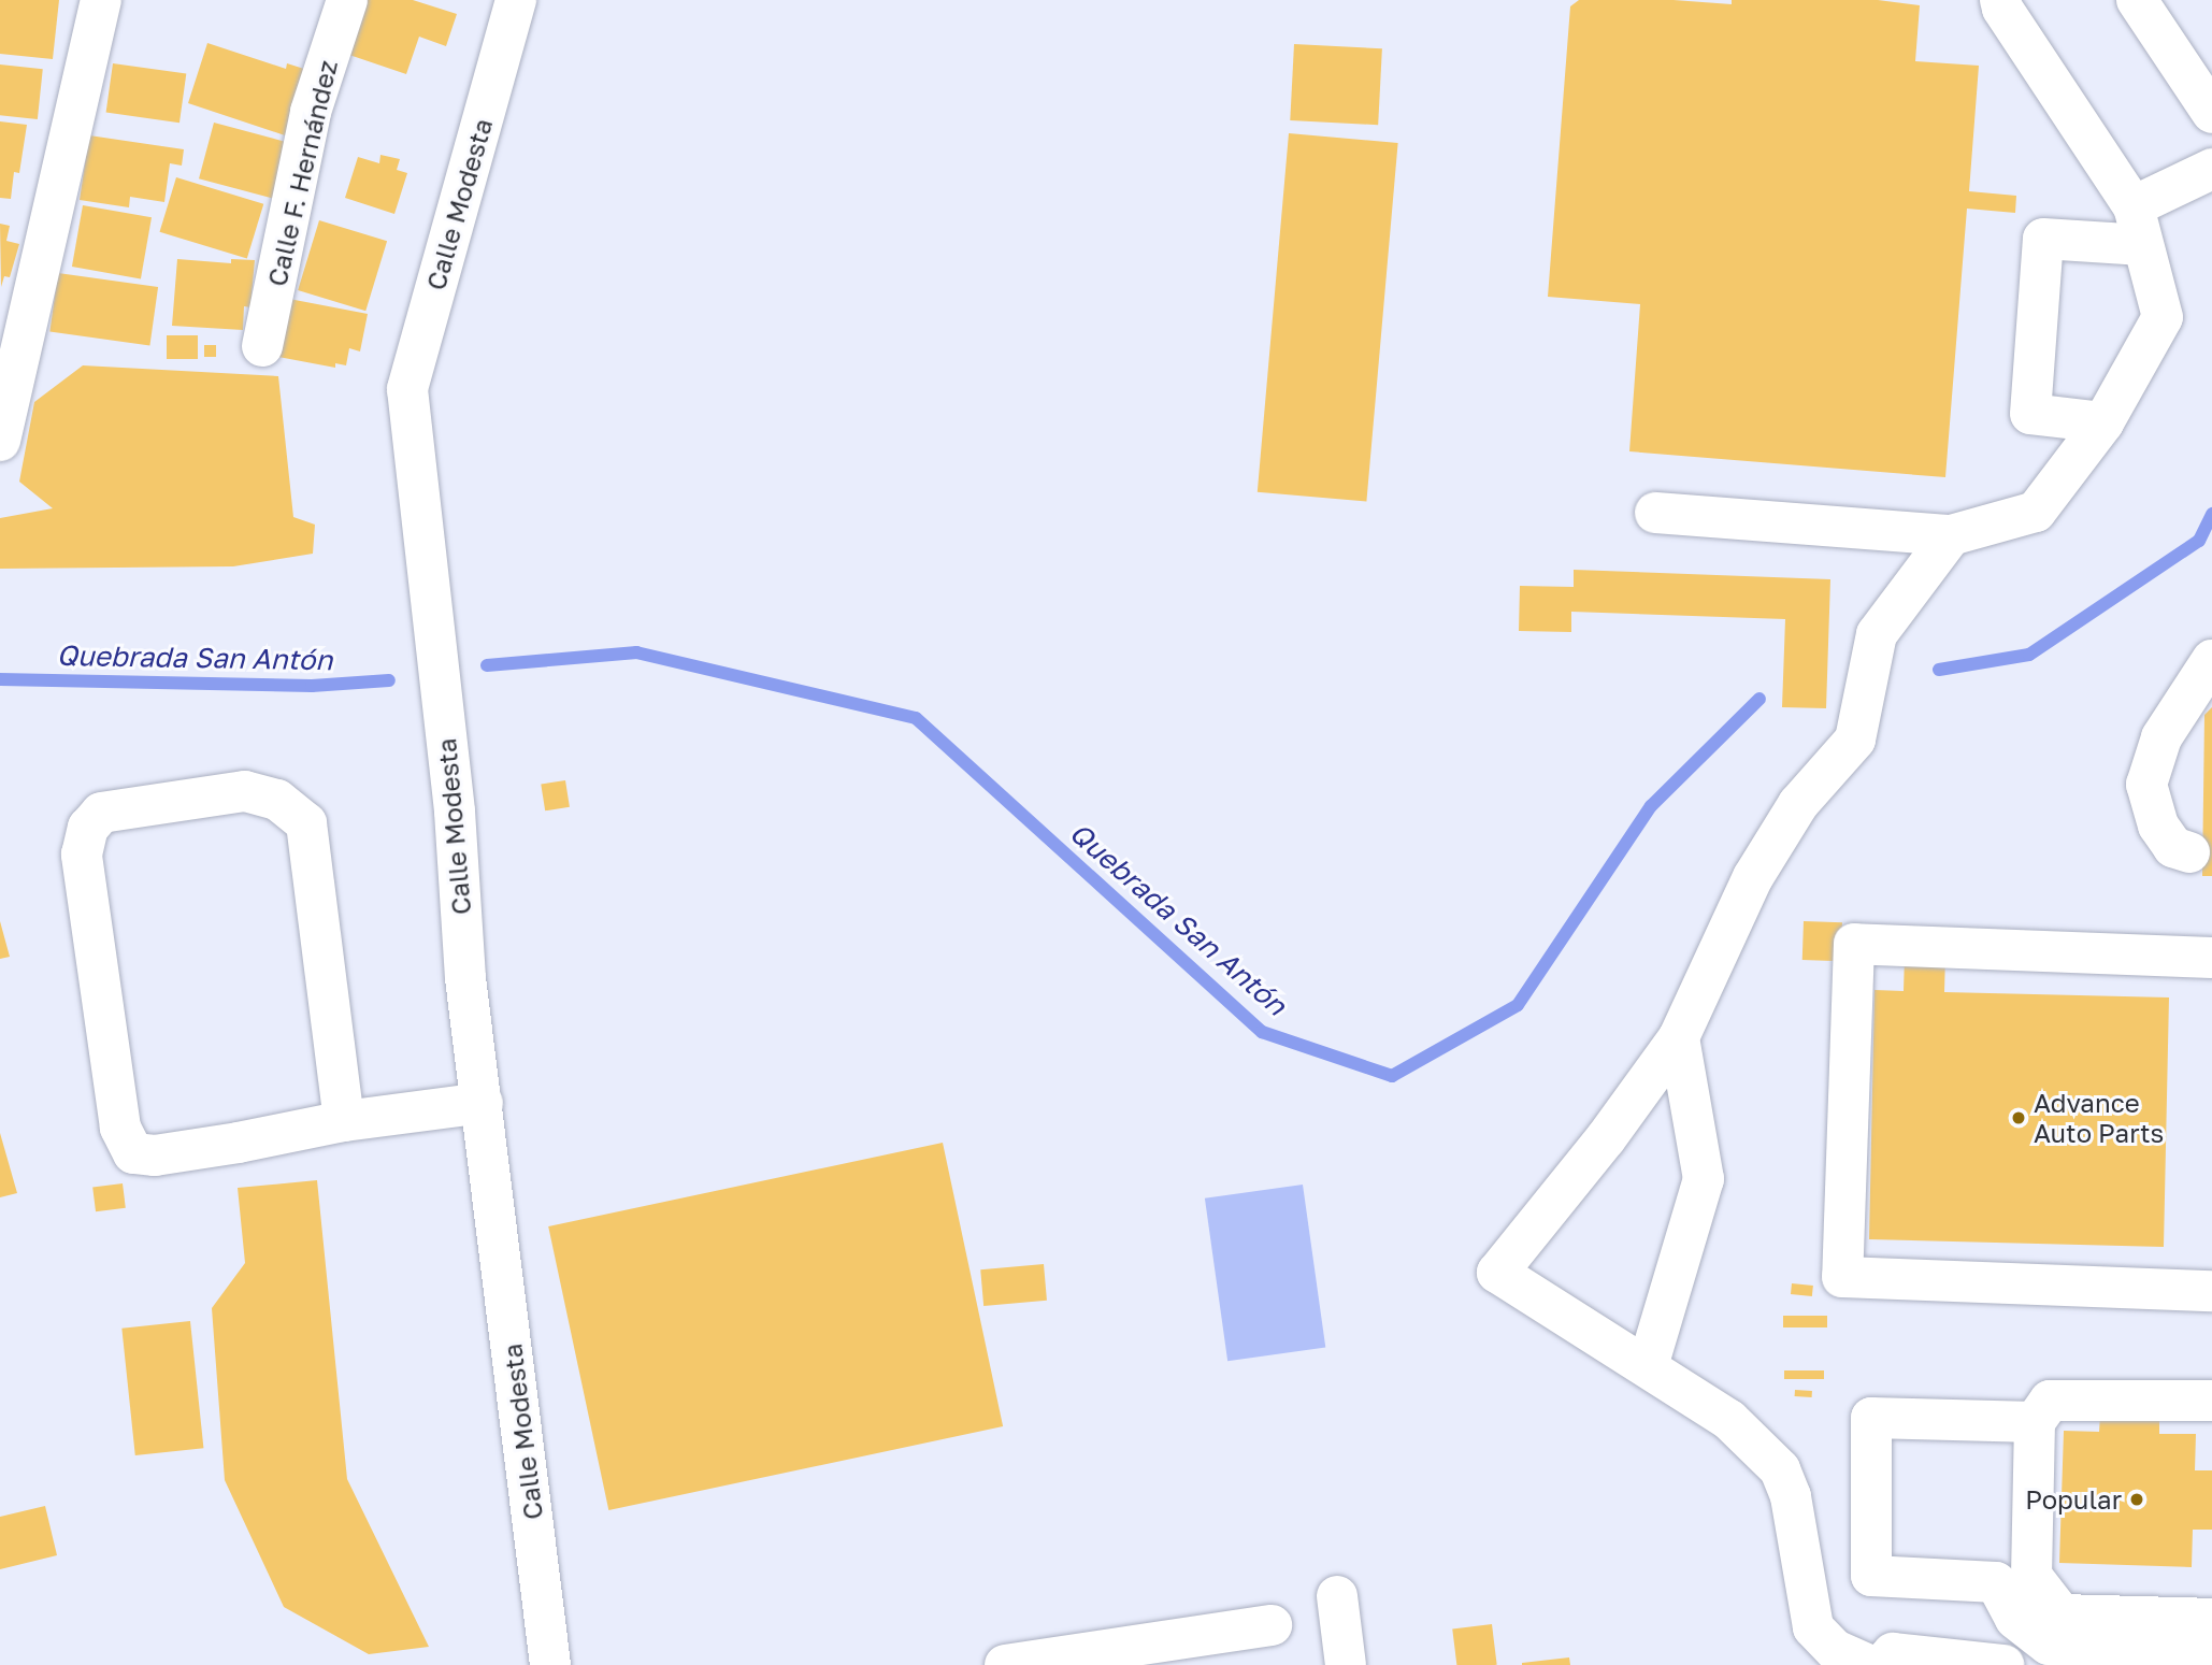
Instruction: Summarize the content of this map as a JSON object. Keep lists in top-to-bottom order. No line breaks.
{"streets":{"street":["Calle F. Hernández","Calle Modesta"]},"water":["Quebrada San Antón"],"places":["Advance Auto Parts","Popular"]}
